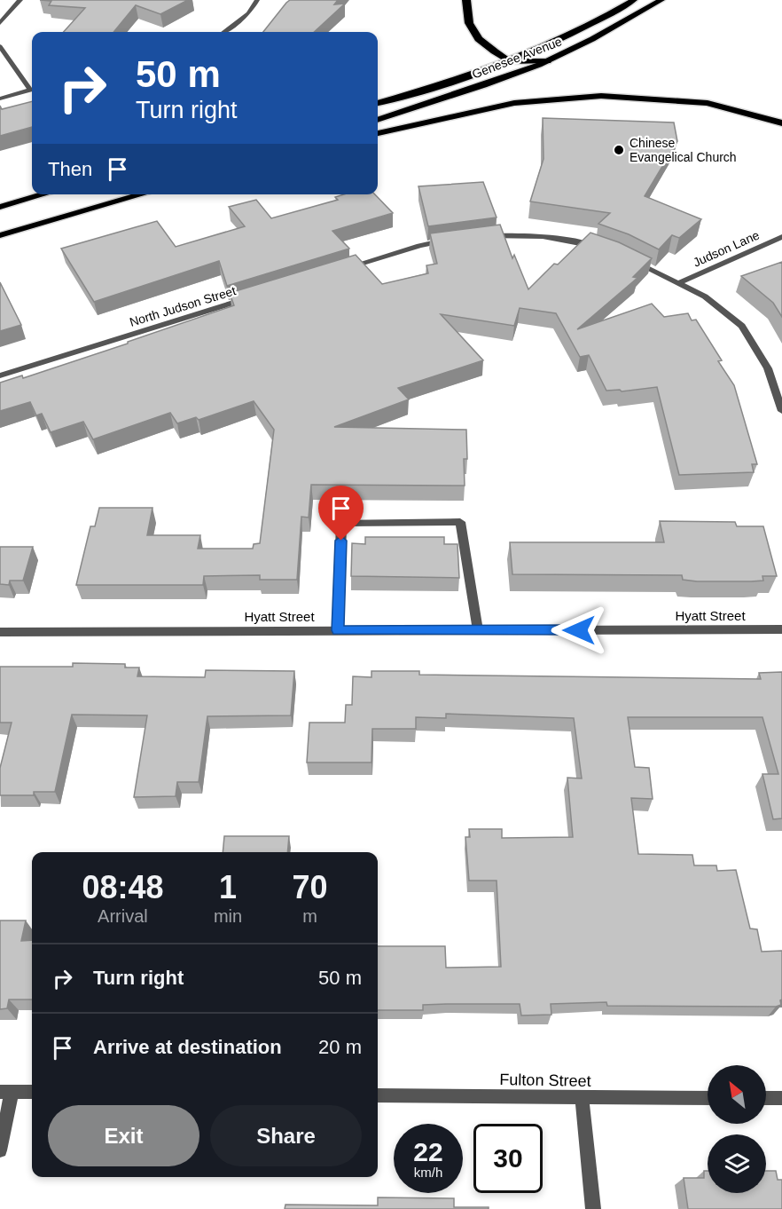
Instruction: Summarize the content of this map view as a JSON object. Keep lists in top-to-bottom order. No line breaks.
{"streets":{"main road":["Genesee Avenue"],"street":["Judson Lane","North Judson Street","Hyatt Street","Fulton Street"]},"places":["Chinese Evangelical Church"],"north":"top left","page":{"turn":["50 m","Turn right"],"then":"Then","eta":["08:48","Arrival","1","min","70","m"],"list":[{"name":"Turn right","value":"50 m"},{"name":"Arrive at destination","value":"20 m"}],"buttons":["Exit","Share"],"speed":"22 km/h","limit":"30"}}
